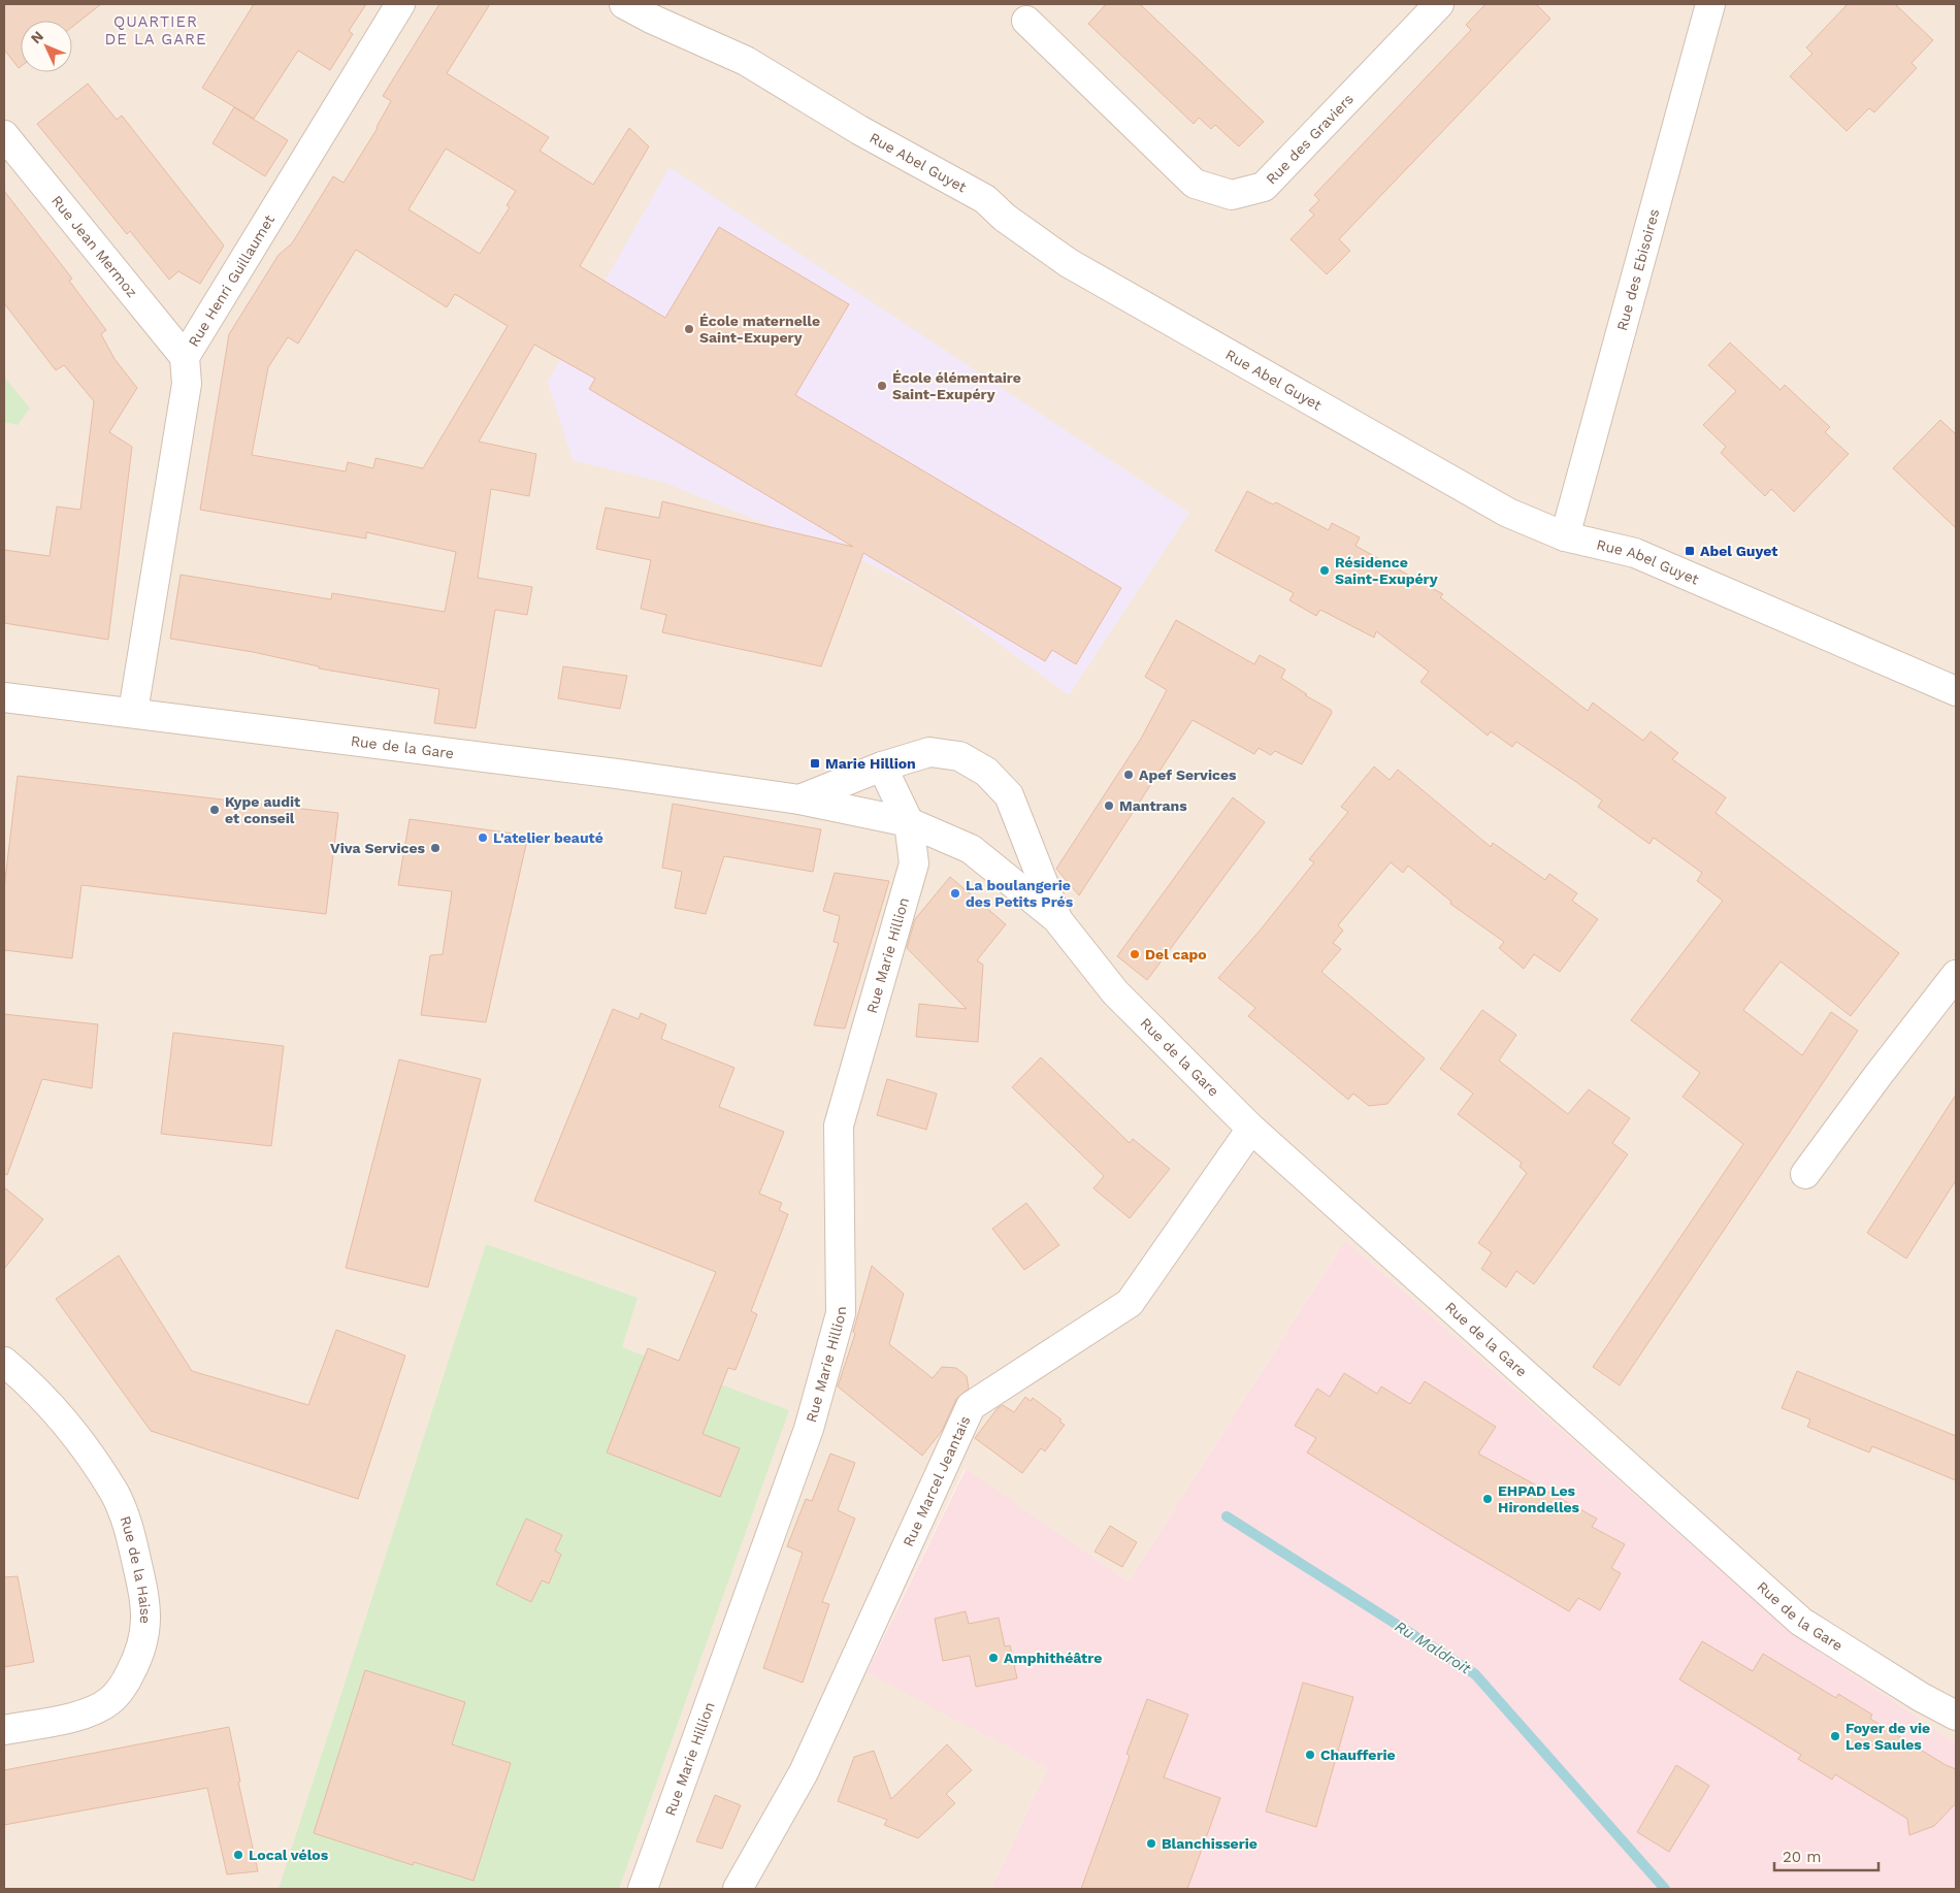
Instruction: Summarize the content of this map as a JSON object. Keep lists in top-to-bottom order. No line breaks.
{"streets":{"street":["Rue des Graviers","Rue Abel Guyet","Rue Jean Mermoz","Rue des Ebisoires","Rue Henri Guillaumet","Rue de la Gare","Rue Marie Hillion","Rue Marcel Jeantais","Rue de la Haise"]},"crossings":[["Rue Abel Guyet","Rue des Ebisoires"],["Rue Jean Mermoz","Rue Henri Guillaumet"],["Rue Henri Guillaumet","Rue de la Gare"],["Rue de la Gare","Rue Marie Hillion"],["Rue de la Gare","Rue Marcel Jeantais"]],"districts":["QUARTIER DE LA GARE"],"water":["Ru Maldroit"],"places":{"other":["École maternelle Saint-Exupery","École élémentaire Saint-Exupéry","Résidence Saint-Exupéry","Apef Services","Mantrans","Kype audit et conseil","L'atelier beauté","Viva Services","La boulangerie des Petits Prés","Del capo","EHPAD Les Hirondelles","Amphithéâtre","Foyer de vie Les Saules","Chaufferie","Blanchisserie","Local vélos"],"transit":["Abel Guyet","Marie Hillion"]},"scale_bar":"20 m","north":"top left"}
